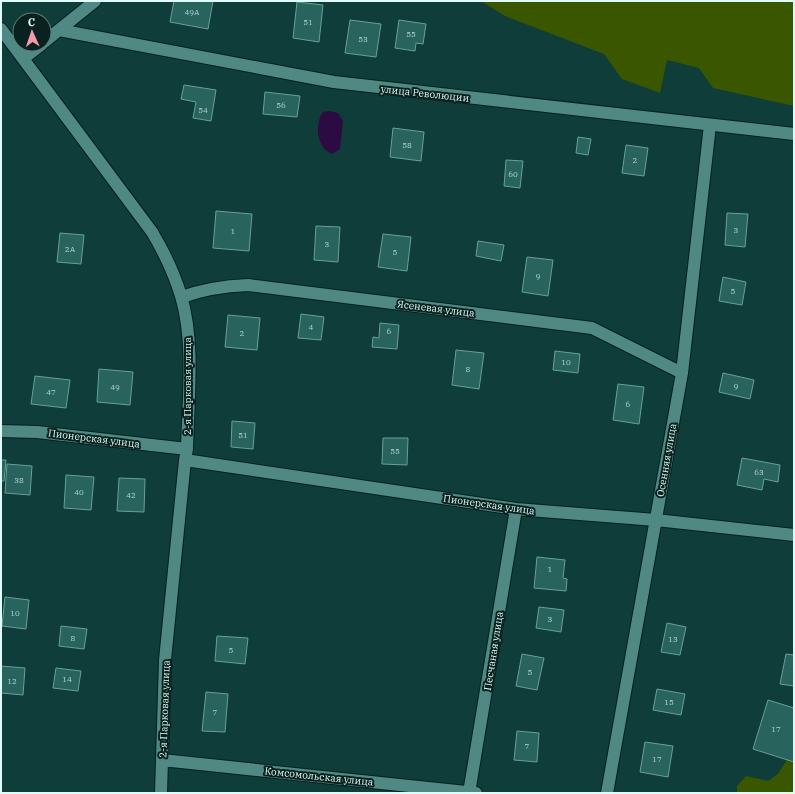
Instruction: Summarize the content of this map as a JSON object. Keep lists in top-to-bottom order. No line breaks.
{"streets":{"street":["улица Революции","Ясеневая улица","2-я Парковая улица","Пионерская улица","Осенняя улица","Песчаная улица","Комсомольская улица"]},"crossings":[["улица Революции","Осенняя улица"],["Ясеневая улица","2-я Парковая улица"],["Ясеневая улица","Осенняя улица"],["2-я Парковая улица","Пионерская улица"],["2-я Парковая улица","Комсомольская улица"],["Пионерская улица","Осенняя улица"],["Пионерская улица","Песчаная улица"],["Песчаная улица","Комсомольская улица"]],"house_numbers":["49А","51","55","53","56","54","58","2","60","3","1","3","2А","5","9","5","4","6","2","10","8","9","49","47","6","51","55","63","38","40","42","1","10","3","8","13","5","5","14","12","15","7","17","7","17"],"north":"top"}
